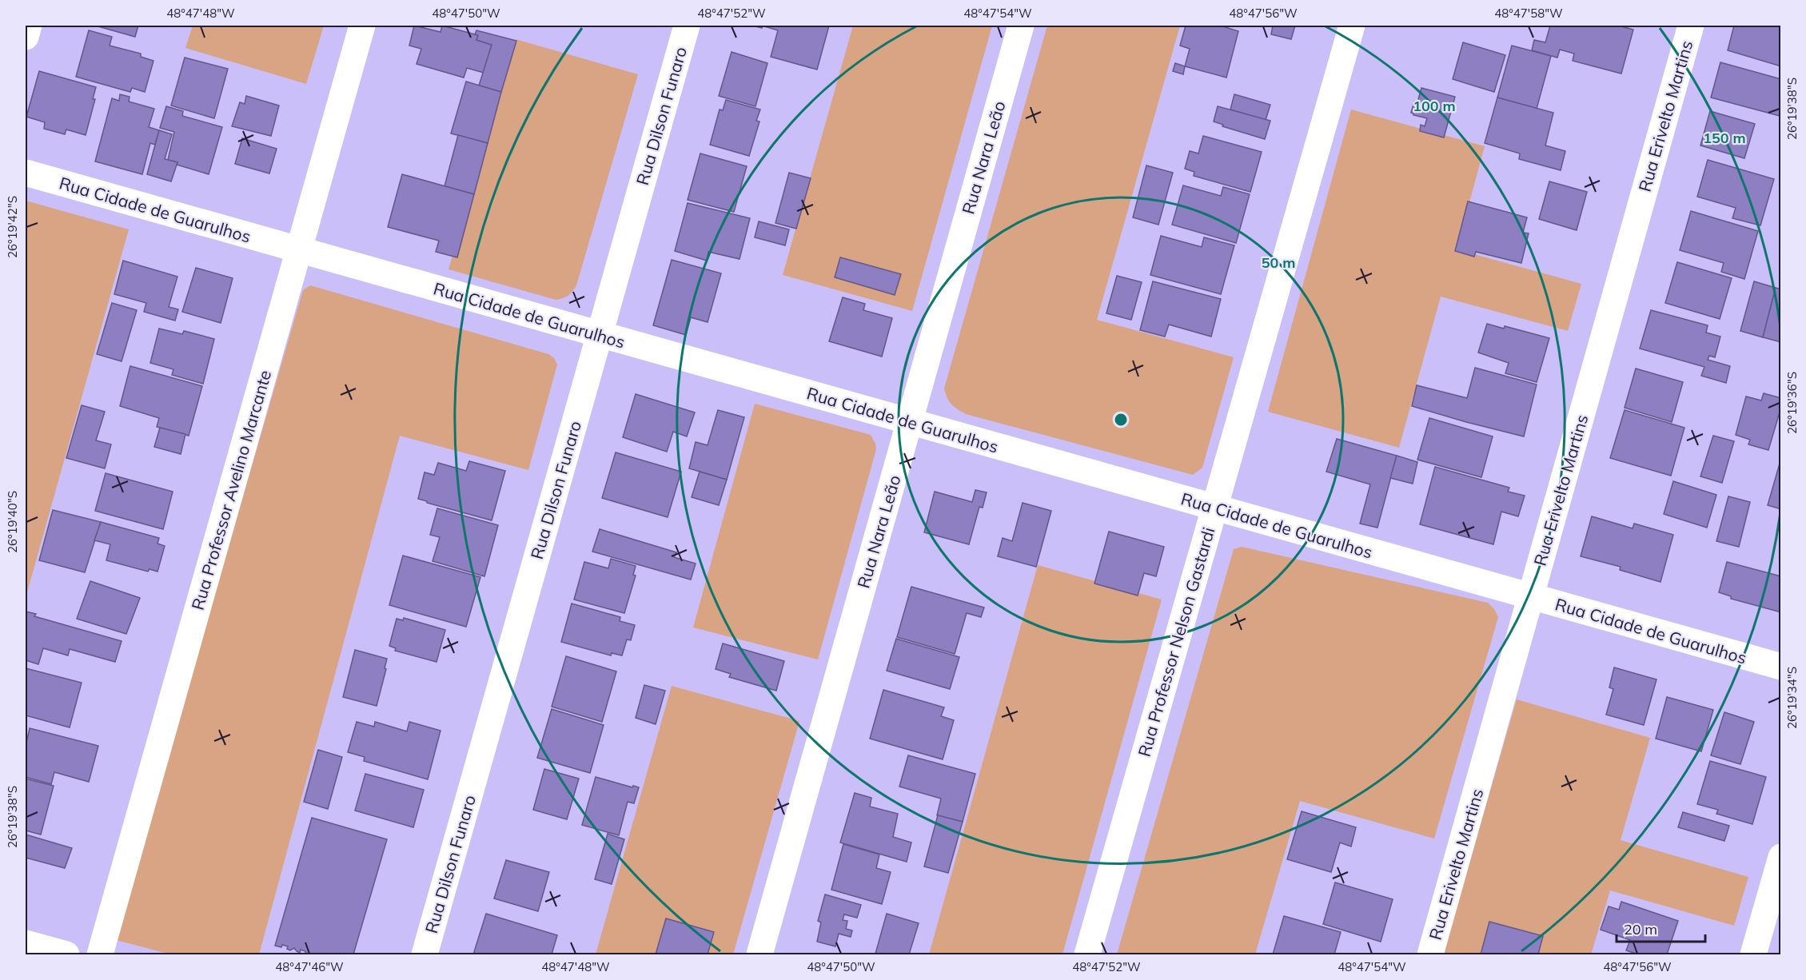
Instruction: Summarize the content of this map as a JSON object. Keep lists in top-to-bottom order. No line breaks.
{"streets":{"street":["Rua Dilson Funaro","Rua Erivelto Martins","Rua Nara Leão","Rua Cidade de Guarulhos","Rua Professor Avelino Marcante","Rua Professor Nelson Gastardi"]},"crossings":[["Rua Dilson Funaro","Rua Cidade de Guarulhos"],["Rua Erivelto Martins","Rua Cidade de Guarulhos"],["Rua Nara Leão","Rua Cidade de Guarulhos"],["Rua Cidade de Guarulhos","Rua Professor Avelino Marcante"],["Rua Cidade de Guarulhos","Rua Professor Nelson Gastardi"]],"scale_bar":"20 m","coordinates":["48°47'48\"W","48°47'50\"W","48°47'52\"W","48°47'54\"W","48°47'56\"W","48°47'58\"W","26°19'38\"S","26°19'42\"S","26°19'36\"S","26°19'40\"S","26°19'34\"S","48°47'46\"W"],"rings":["100 m","150 m","50 m"]}
